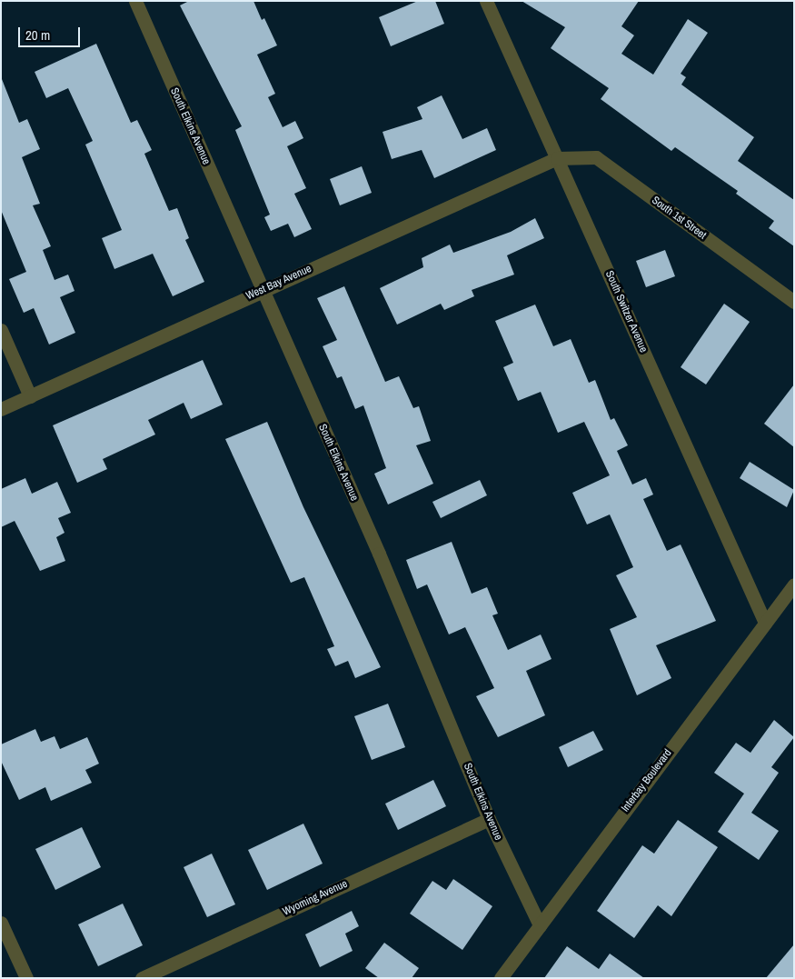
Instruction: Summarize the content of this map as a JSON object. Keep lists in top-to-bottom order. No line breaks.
{"streets":{"street":["South Elkins Avenue","South 1st Street","West Bay Avenue","South Switzer Avenue","Interbay Boulevard","Wyoming Avenue"]},"crossings":[["South Elkins Avenue","West Bay Avenue"],["South Elkins Avenue","Interbay Boulevard"],["South Elkins Avenue","Wyoming Avenue"],["South 1st Street","West Bay Avenue"],["South 1st Street","South Switzer Avenue"],["West Bay Avenue","South Switzer Avenue"],["South Switzer Avenue","Interbay Boulevard"]],"scale_bar":"20 m"}
